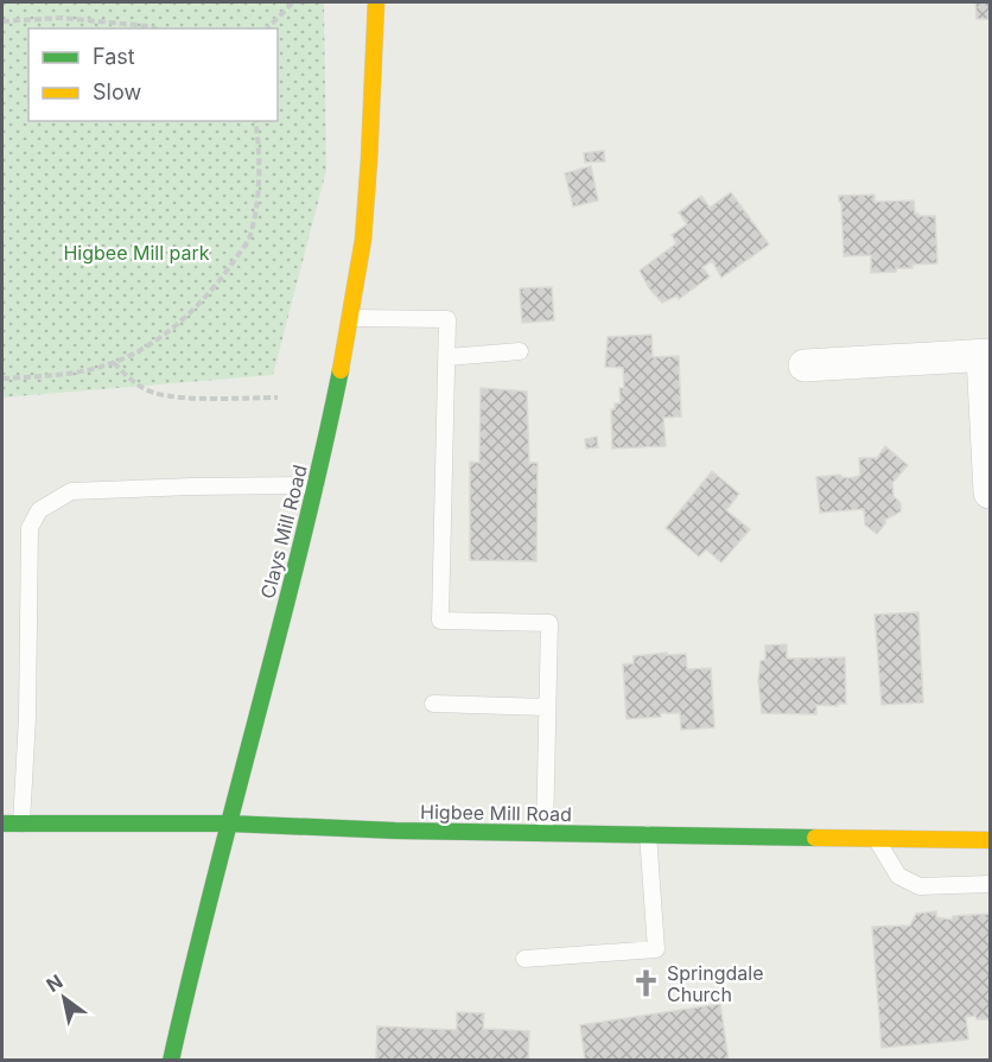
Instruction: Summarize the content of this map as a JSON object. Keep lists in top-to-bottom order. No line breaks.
{"streets":{"main road":["Clays Mill Road","Higbee Mill Road"]},"crossings":[["Clays Mill Road","Higbee Mill Road"]],"parks":["Higbee Mill park"],"places":{"church":["Springdale Church"]},"legend":["Fast","Slow"],"north":"top left"}
